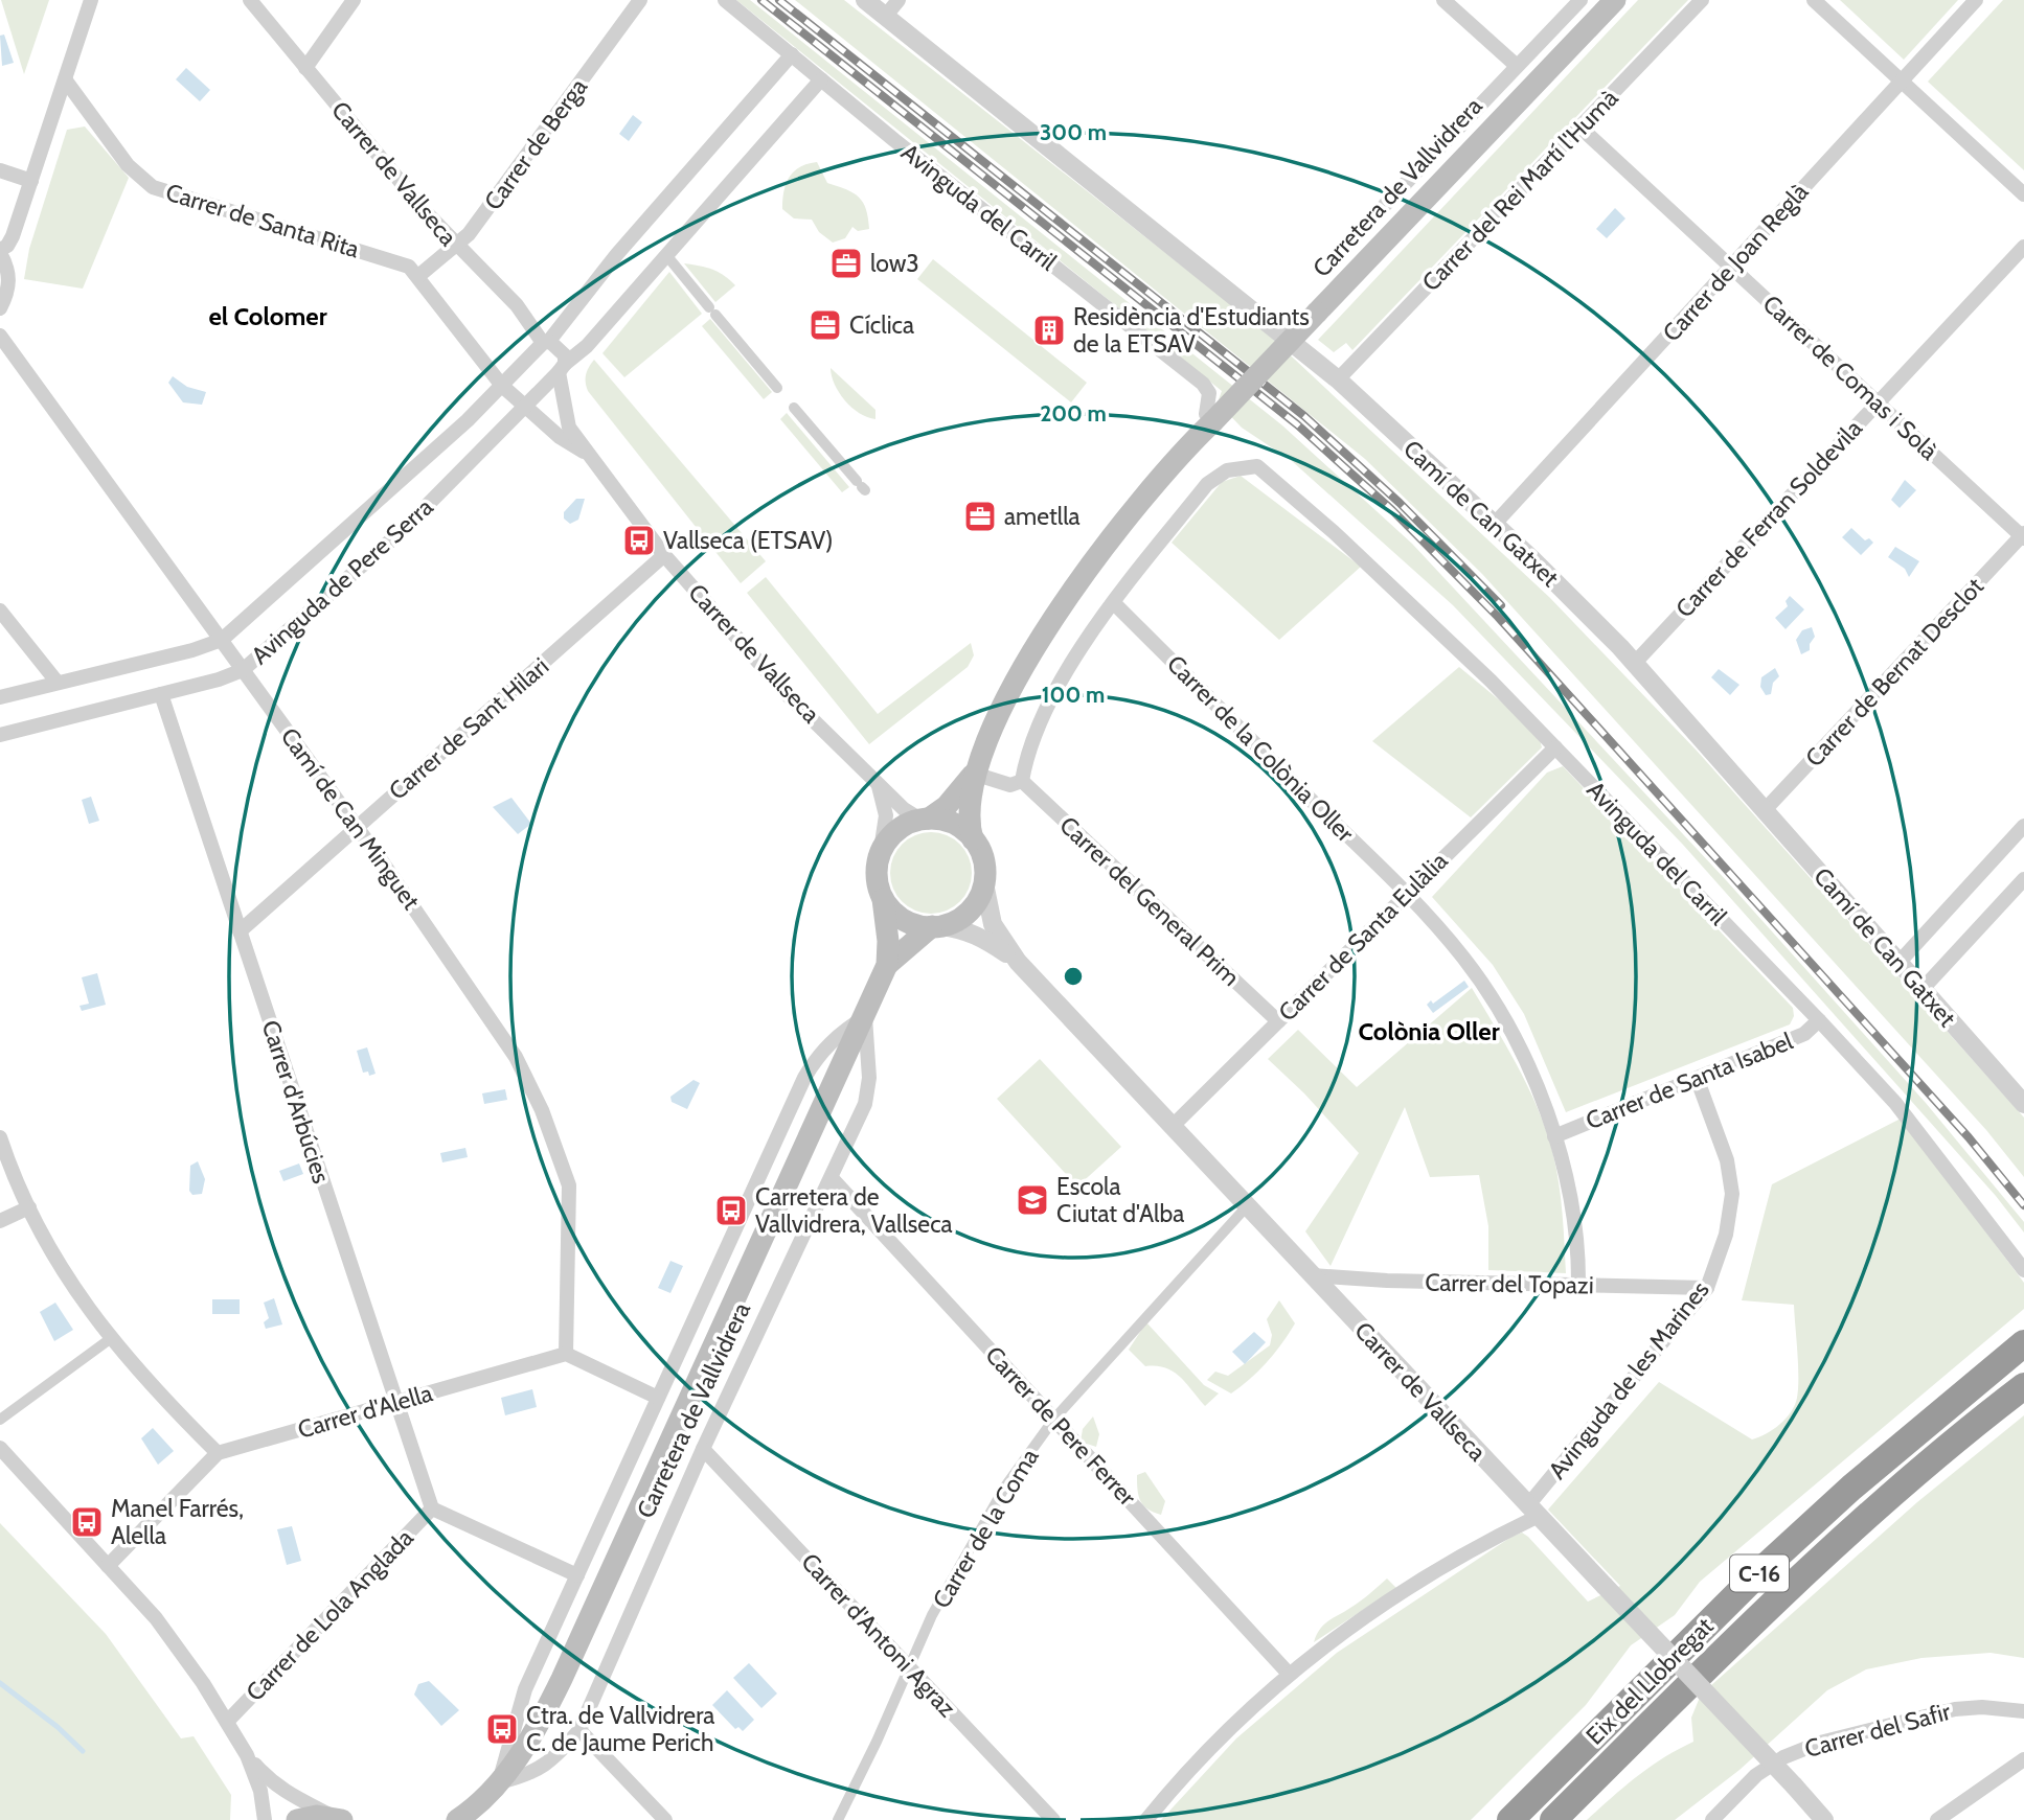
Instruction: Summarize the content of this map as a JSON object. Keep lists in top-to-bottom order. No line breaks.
{"streets":{"highway":["C-16","Eix del Llobregat"],"main road":["Carretera de Vallvidrera"],"street":["Carrer de Berga","Carrer de Vallseca","Carrer del Rei Martí l'Humà","Avinguda del Carril","Carrer de Santa Rita","Carrer de Joan Reglà","Carrer de Comas i Solà","Camí de Can Gatxet","Carrer de Ferran Soldevila","Avinguda de Pere Serra","Carrer de Bernat Desclot","Carrer de Sant Hilari","Carrer de la Colònia Oller","Camí de Can Minguet","Carrer del General Prim","Carrer de Santa Eulàlia","Carrer de Santa Isabel","Carrer d'Arbúcies","Carrer del Topazi","Avinguda de les Marines","Carrer d'Alella","Carrer de Pere Ferrer","Carrer de la Coma","Carrer de Lola Anglada","Carrer d'Antoni Agraz","Carrer del Safir"]},"crossings":[["Carrer de Berga","Carrer de Vallseca"],["Carrer de Berga","Carrer de Santa Rita"],["Carrer de Vallseca","Carretera de Vallvidrera"],["Carrer de Vallseca","Carrer de Santa Rita"],["Carrer de Vallseca","Avinguda de Pere Serra"],["Carrer de Vallseca","Carrer de Sant Hilari"],["Carrer de Vallseca","Carrer de Santa Eulàlia"],["Carrer de Vallseca","Carrer del Topazi"],["Carrer de Vallseca","Avinguda de les Marines"],["Carrer de Vallseca","Carrer de la Coma"],["Carretera de Vallvidrera","Avinguda del Carril"],["Carretera de Vallvidrera","Carrer de Pere Ferrer"],["Carretera de Vallvidrera","Carrer d'Antoni Agraz"],["Carrer del Rei Martí l'Humà","Carrer de Comas i Solà"],["Carrer del Rei Martí l'Humà","Camí de Can Gatxet"],["Avinguda del Carril","Carrer de la Colònia Oller"],["Avinguda del Carril","Carrer de Santa Eulàlia"],["Avinguda del Carril","Carrer de Santa Isabel"],["Carrer de Joan Reglà","Carrer de Comas i Solà"],["Carrer de Joan Reglà","Camí de Can Gatxet"],["Carrer de Comas i Solà","Carrer de Ferran Soldevila"],["Carrer de Comas i Solà","Carrer de Bernat Desclot"],["Camí de Can Gatxet","Carrer de Ferran Soldevila"],["Camí de Can Gatxet","Carrer de Bernat Desclot"],["Avinguda de Pere Serra","Camí de Can Minguet"],["Avinguda de Pere Serra","Carrer d'Arbúcies"],["Carrer de Sant Hilari","Camí de Can Minguet"],["Carrer de Sant Hilari","Carrer d'Arbúcies"],["Carrer de la Colònia Oller","Carrer de Santa Eulàlia"],["Camí de Can Minguet","Carrer d'Alella"],["Carrer del General Prim","Carrer de Santa Eulàlia"],["Carrer de Santa Isabel","Avinguda de les Marines"],["Carrer d'Arbúcies","Carrer d'Alella"],["Carrer d'Arbúcies","Carrer de Lola Anglada"],["Carrer del Topazi","Avinguda de les Marines"],["Avinguda de les Marines","Carrer de Pere Ferrer"],["Carrer de Pere Ferrer","Carrer de la Coma"],["Carrer de la Coma","Carrer d'Antoni Agraz"]],"districts":["el Colomer","Colònia Oller"],"places":{"office":["low3","Cíclica","ametlla"],"building":["Residència d'Estudiants de la ETSAV"],"bus stop":["Vallseca (ETSAV)","Carretera de Vallvidrera, Vallseca","Manel Farrés, Alella","Ctra. de Vallvidrera C. de Jaume Perich"],"school or university":["Escola Ciutat d'Alba"]},"rings":["300 m","200 m","100 m"]}
